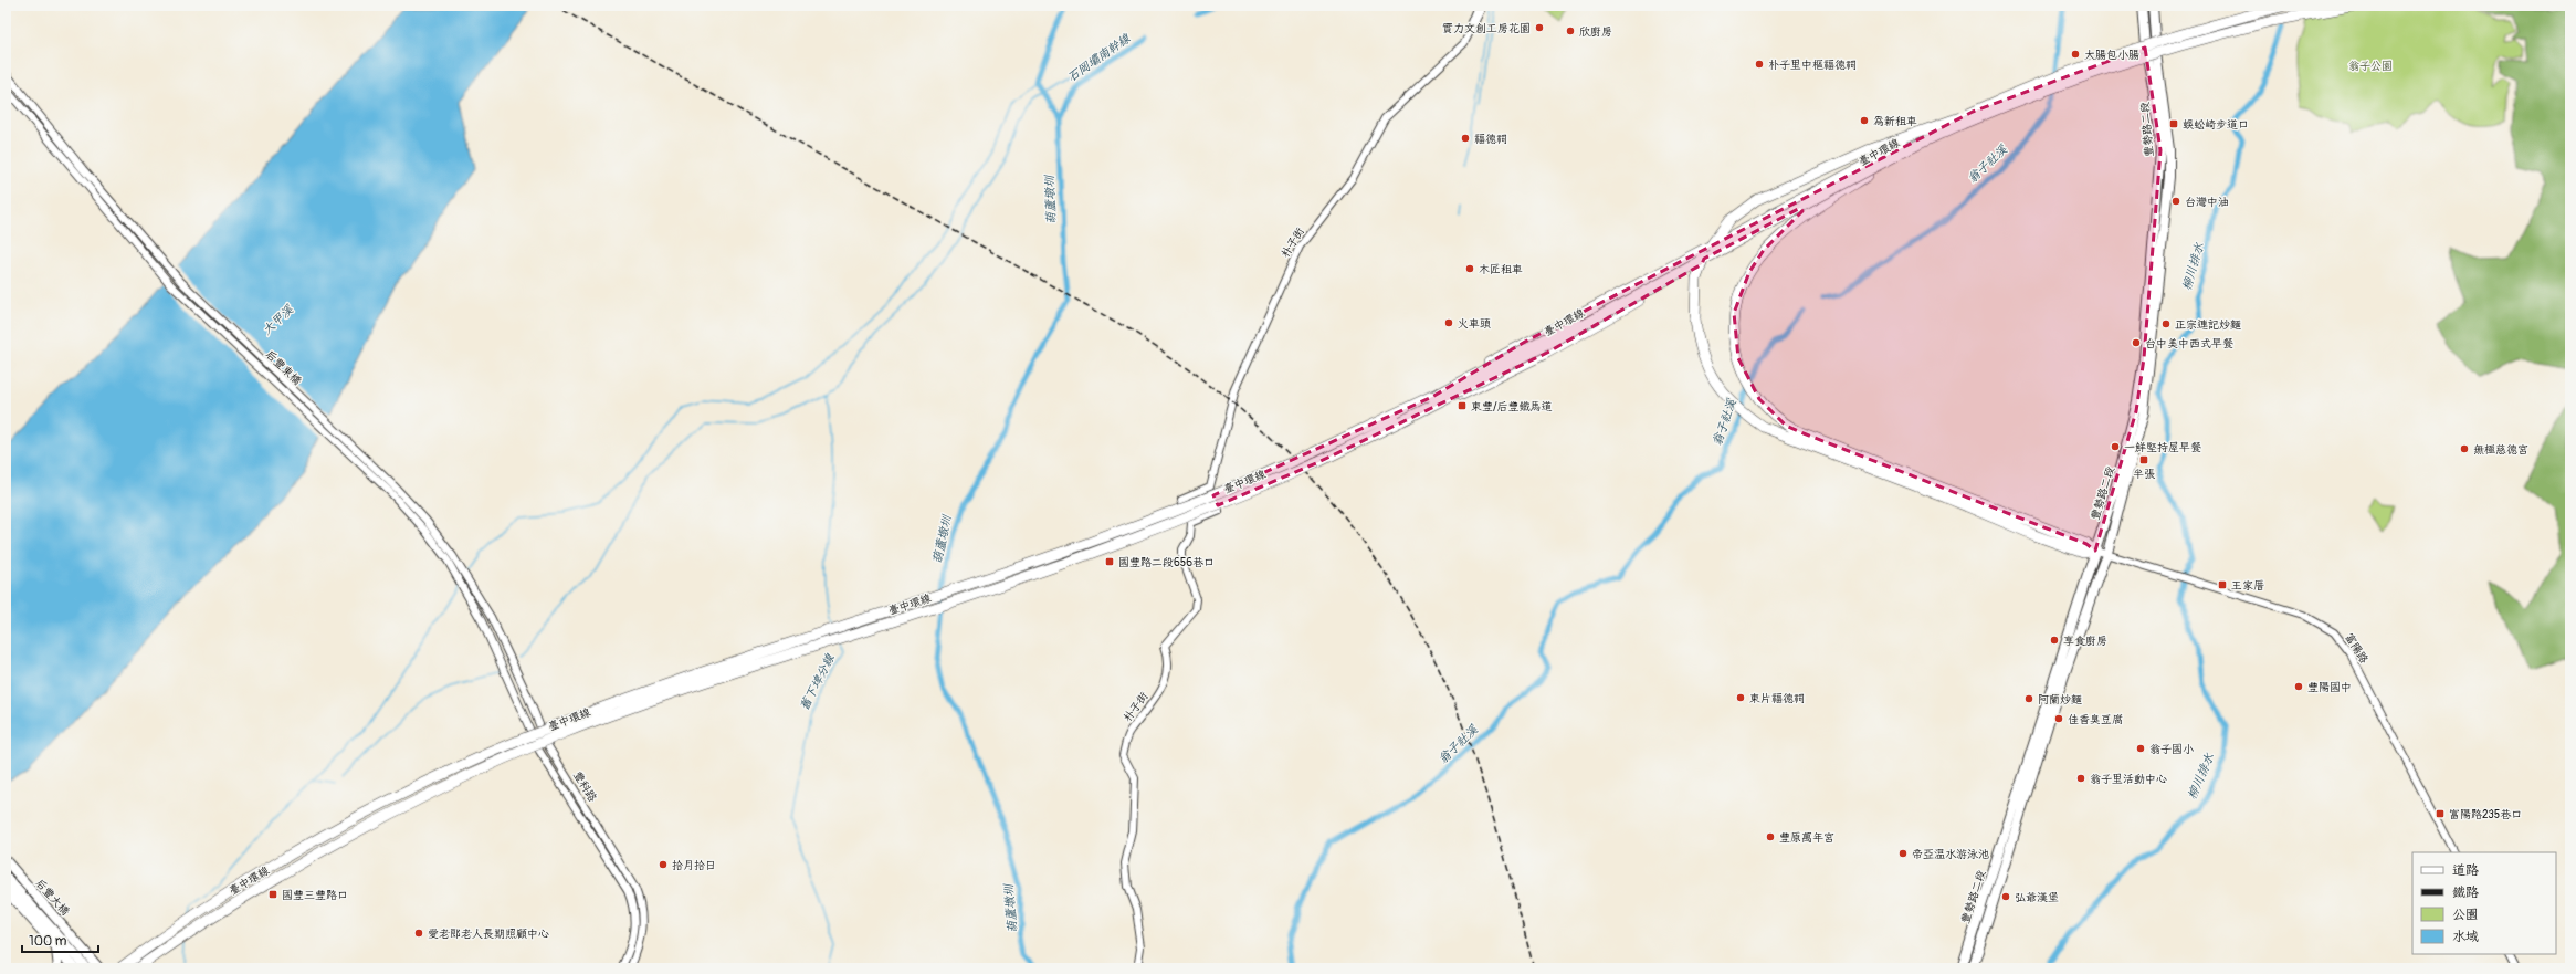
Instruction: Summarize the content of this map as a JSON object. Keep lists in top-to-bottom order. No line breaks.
{"streets":{"highway":["臺中環線"],"main road":["豐勢路二段","后豐大橋"],"street":["朴子街","后豐東橋","富陽路","豐科路"]},"crossings":[["豐勢路二段","富陽路"],["后豐東橋","豐科路"]],"water":["石岡壩南幹線","翁子社溪","葫蘆墩圳","柳川排水","大甲溪","舊下埤分線"],"parks":["翁子公園"],"places":{"other":["實力文創工房花園","欣廚房","大腸包小腸","朴子里中樞福德祠","為新租車","福德祠","台灣中油","木匠租車","火車頭","正宗連記炒麵","台中美中西式早餐","一鮮堅持屋早餐","無極慈德宮","享食廚房","豐陽國中","東片福德祠","阿蘭炒麵","佳香臭豆腐","翁子國小","翁子里活動中心","豐原萬年宮","帝亞溫水游泳池","拾月拾日","弘爺漢堡","愛老郎老人長期照顧中心"],"transit":["蜈蚣崎步道口","東豐/后豐鐵馬道","半張","國豐路二段656巷口","王家厝","富陽路235巷口","國豐三豐路口"]},"legend":["道路","鐵路","公園","水域"],"scale_bar":"100 m"}
